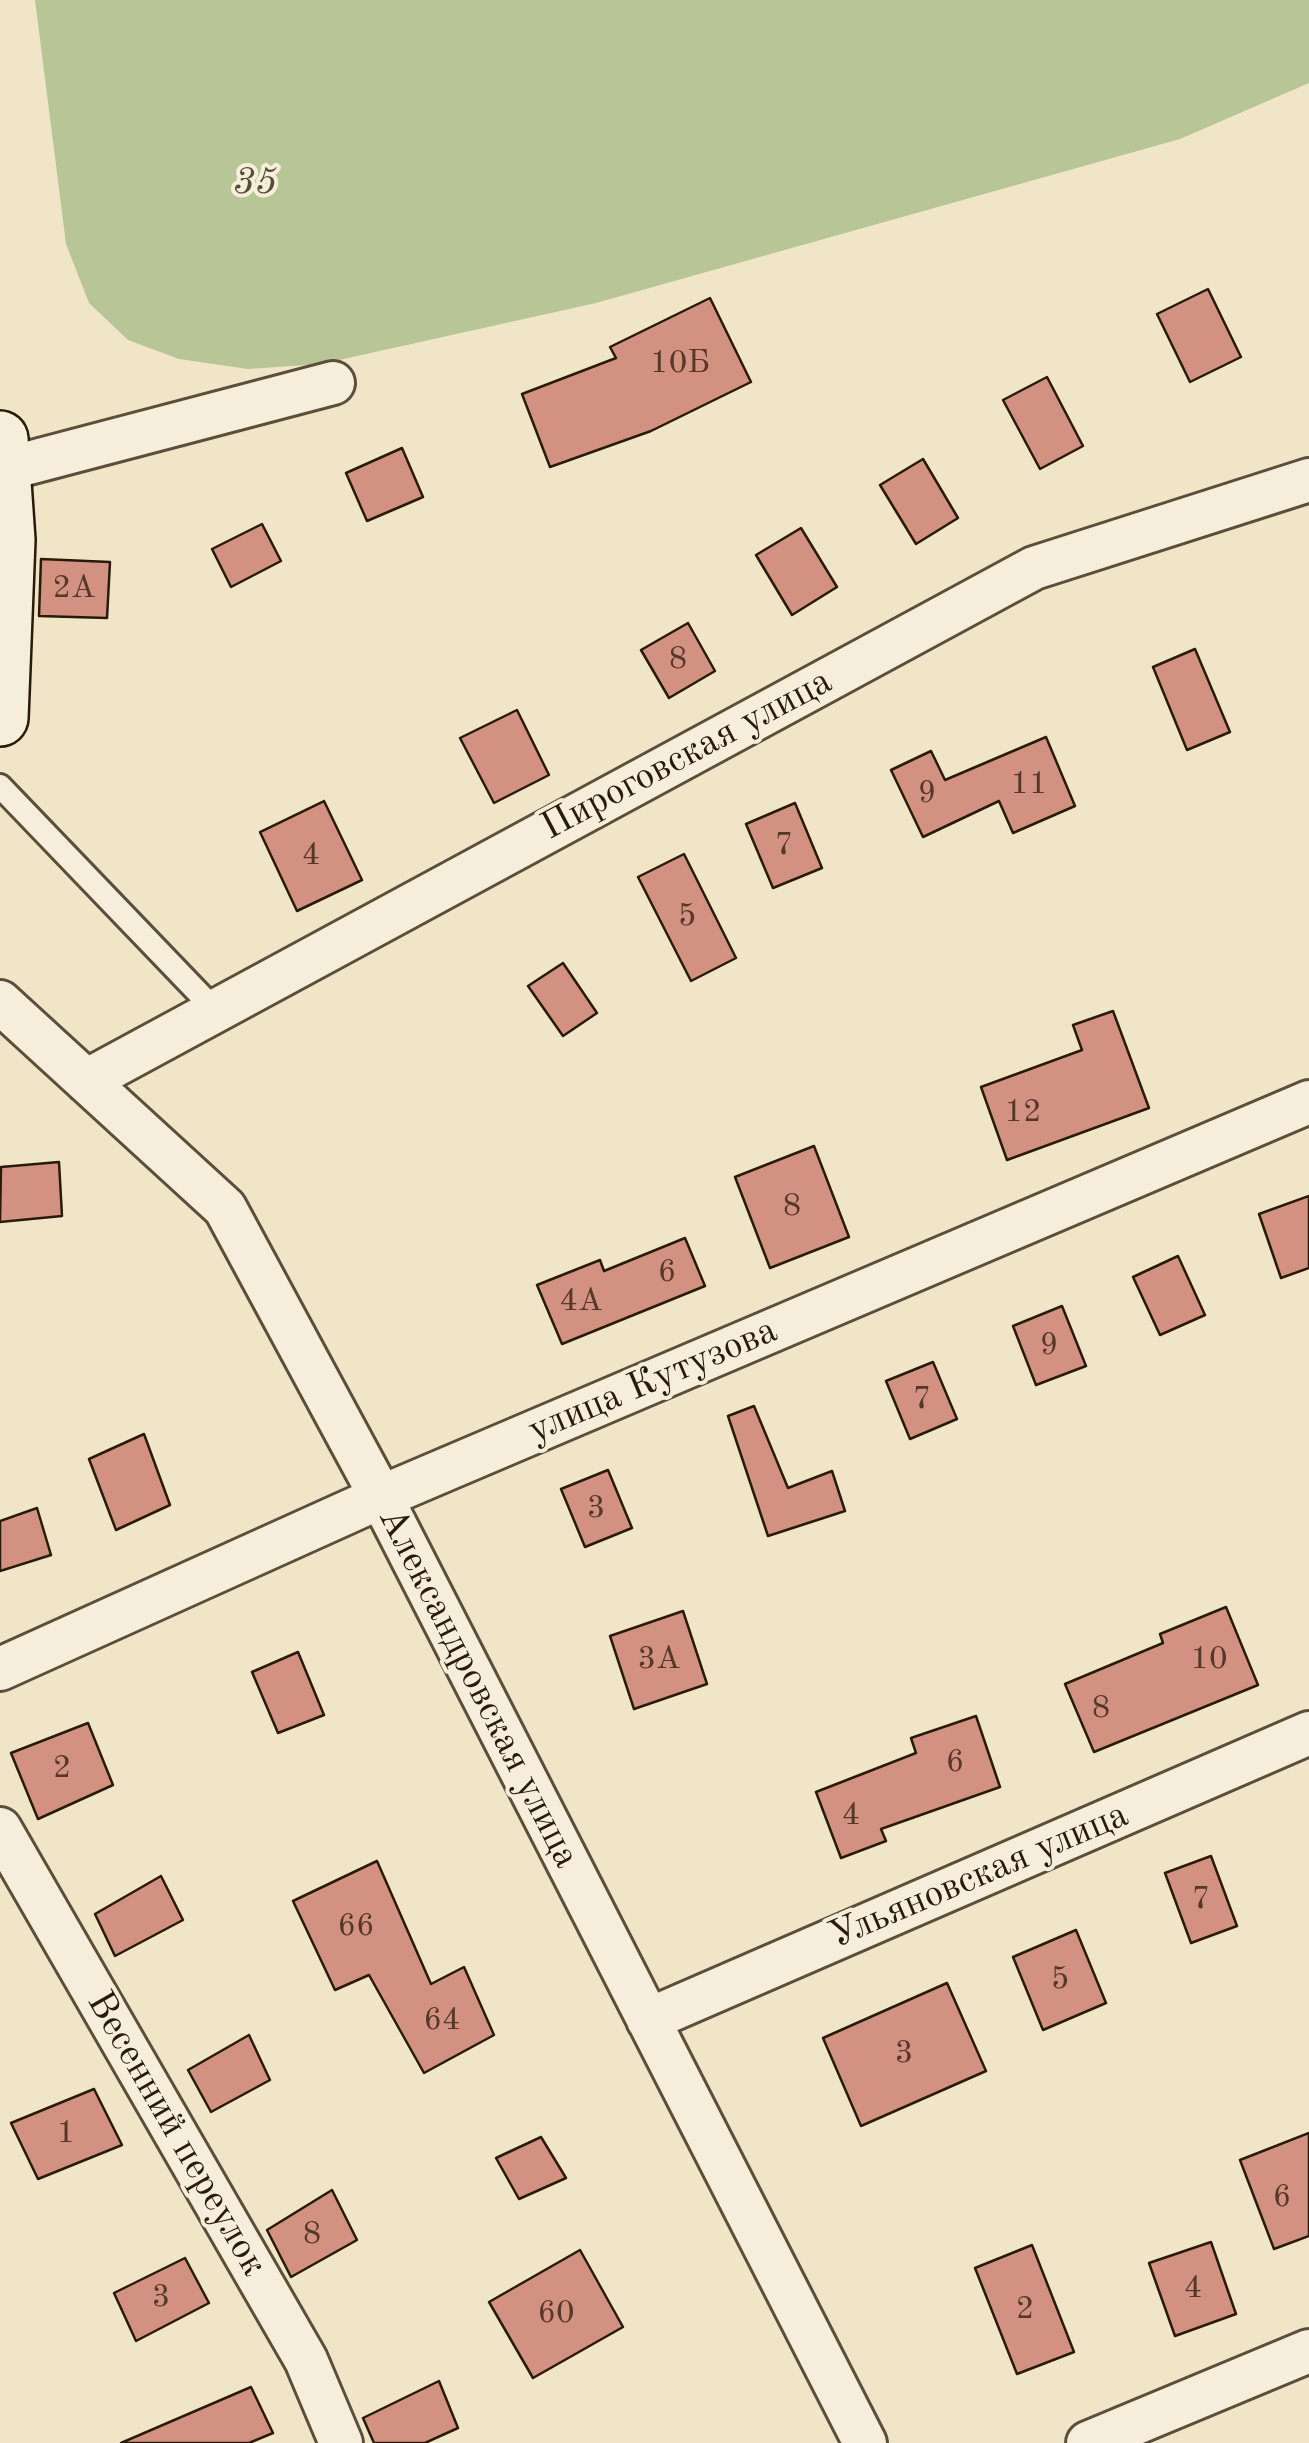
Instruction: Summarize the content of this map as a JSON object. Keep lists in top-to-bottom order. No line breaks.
{"streets":{"street":["Пироговская улица","улица Кутузова","Александровская улица","Ульяновская улица","Весенний переулок"]},"crossings":[["Пироговская улица","Александровская улица"],["улица Кутузова","Александровская улица"],["Александровская улица","Ульяновская улица"]],"parks":["35"],"house_numbers":["10Б","2А","8","11","9","7","4","5","12","8","6","4А","9","7","3","3А","10","8","6","2","4","7","66","5","64","3","1","6","8","4","3","2","60"]}
